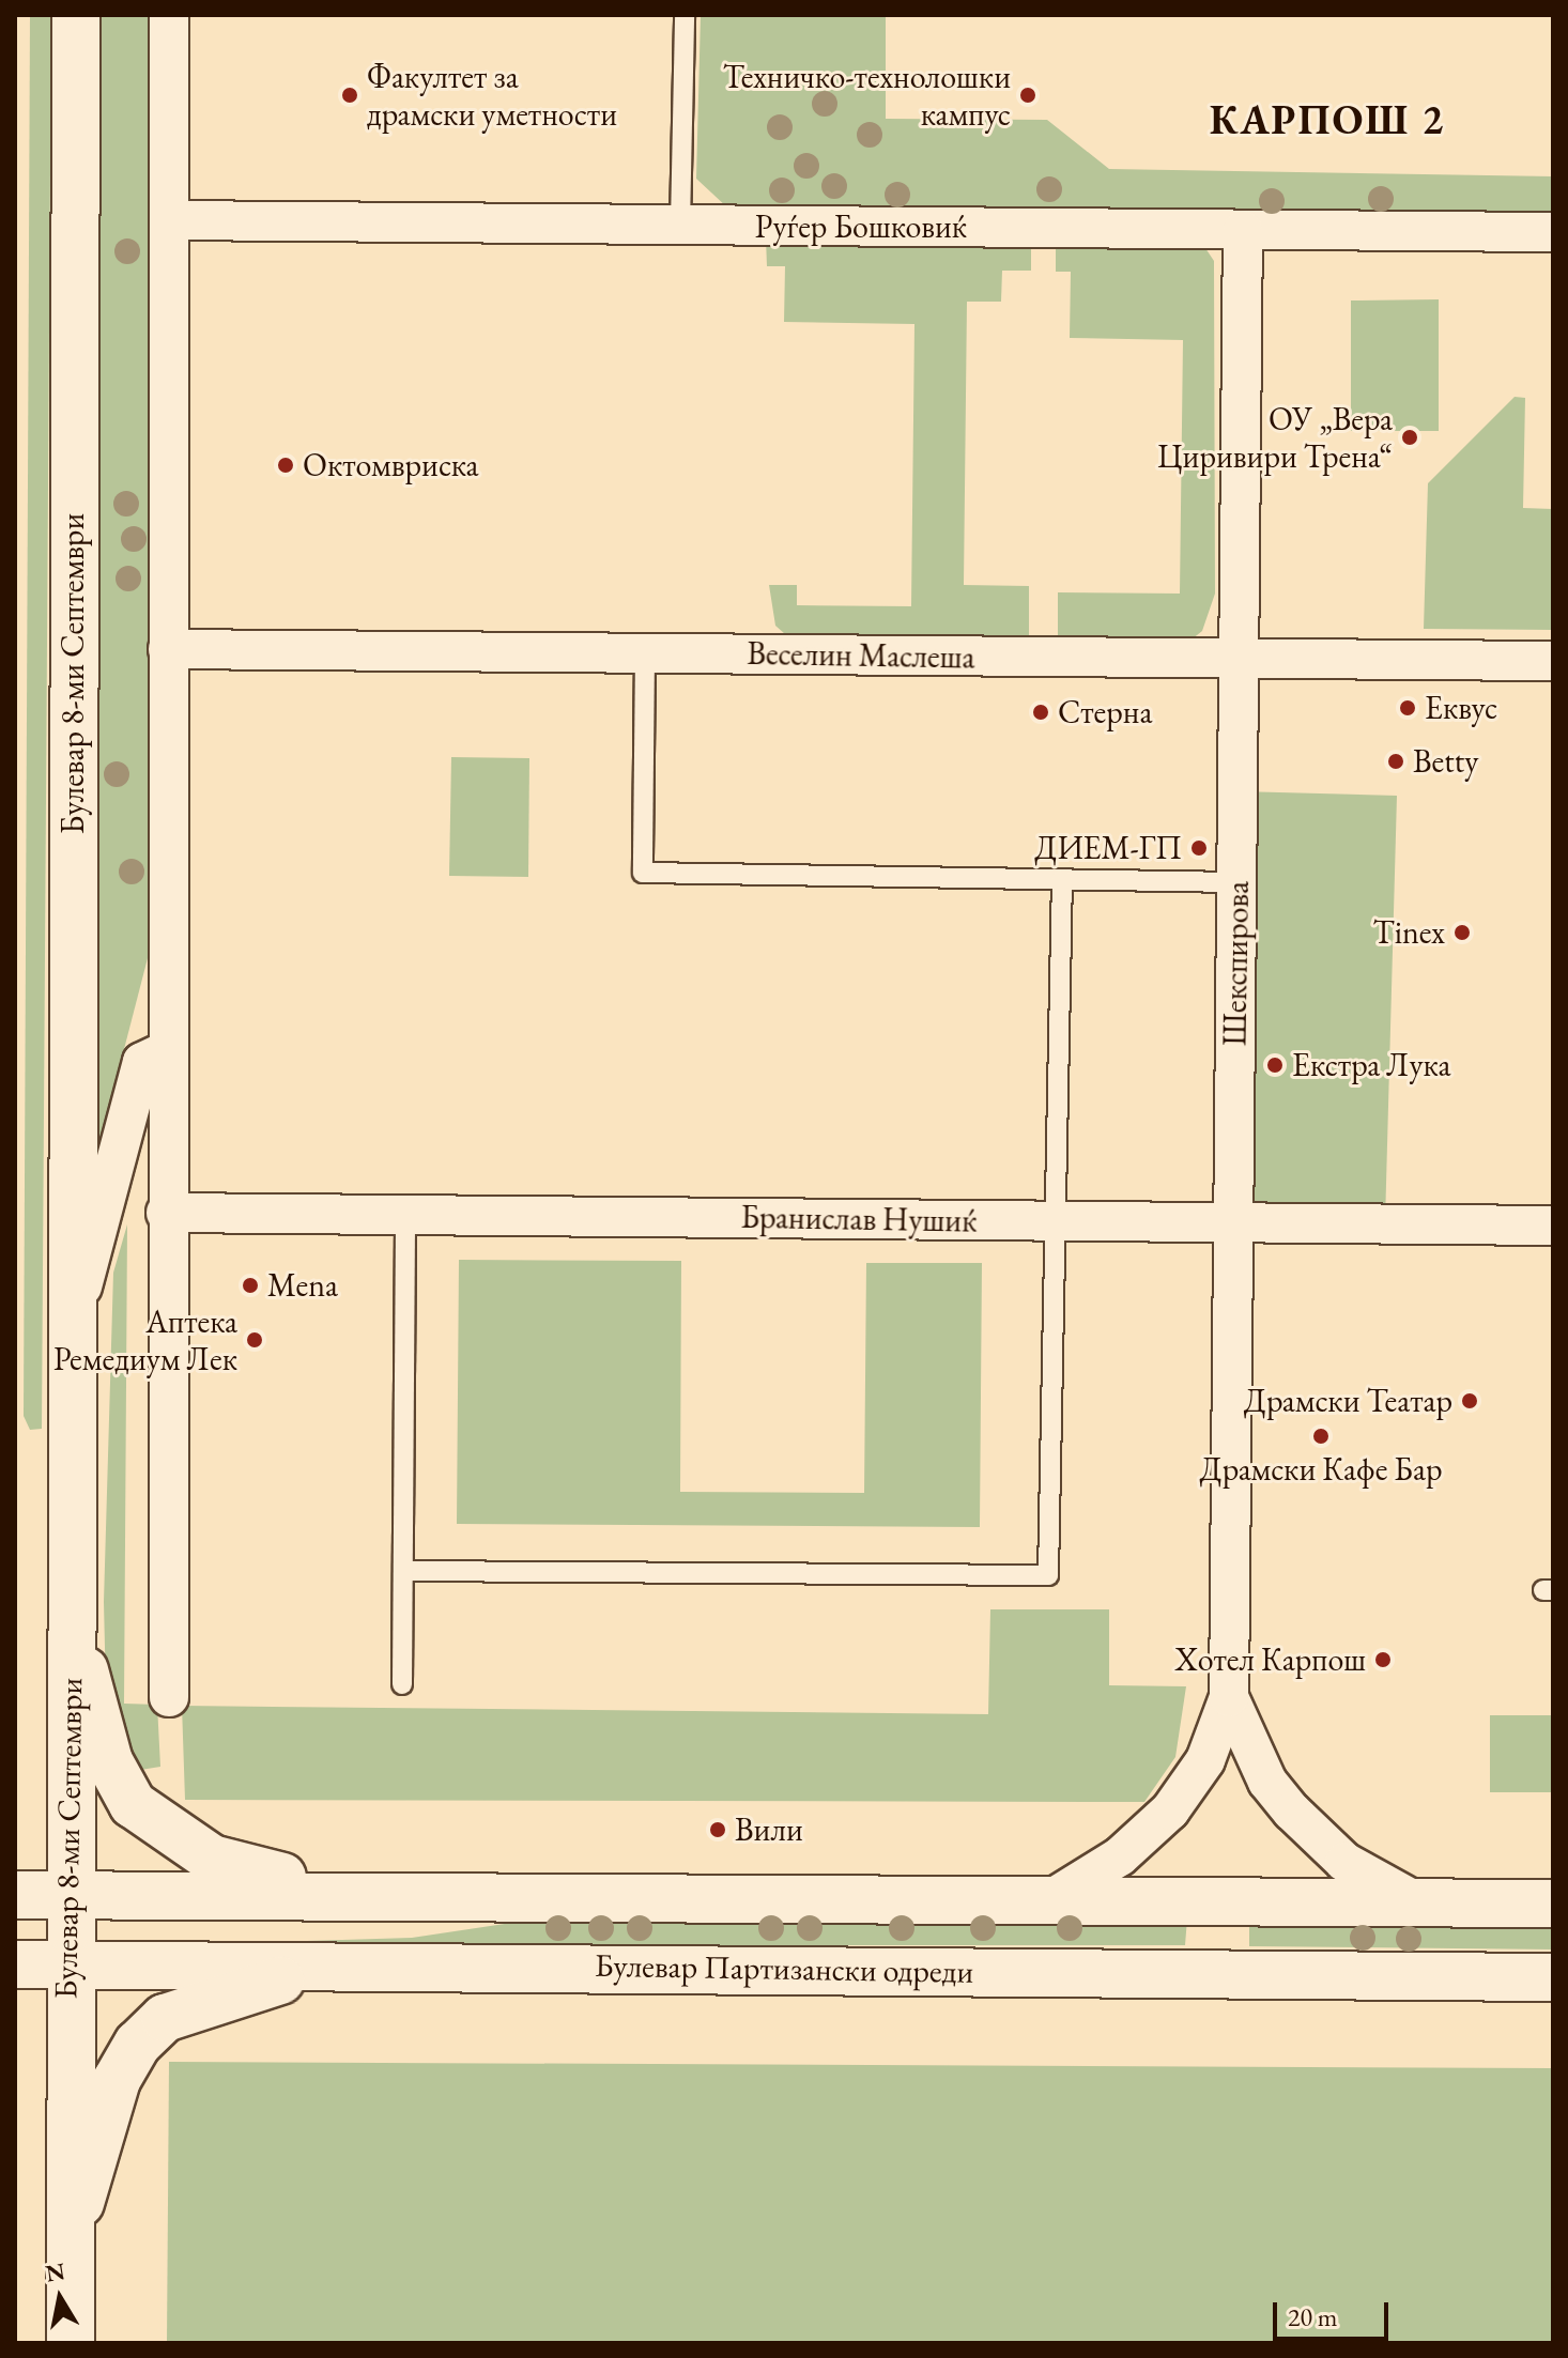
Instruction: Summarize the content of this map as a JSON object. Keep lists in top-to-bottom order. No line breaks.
{"streets":{"street":["Руѓер Бошковиќ","Веселин Маслеша","Булевар 8-ми Септември","Шекспирова","Бранислав Нушиќ","Булевар Партизански одреди"]},"crossings":[["Руѓер Бошковиќ","Шекспирова"],["Веселин Маслеша","Шекспирова"],["Булевар 8-ми Септември","Булевар Партизански одреди"],["Шекспирова","Бранислав Нушиќ"]],"districts":["КАРПОШ 2"],"places":["Факултет за драмски уметности","Техничко-технолошки кампус","ОУ „Вера Циривири Трена“","Октомвриска","Еквус","Стерна","Betty","ДИЕМ-ГП","Tinex","Екстра Лука","Mena","Аптека Ремедиум Лек","Драмски Театар","Драмски Кафе Бар","Хотел Карпош","Вили"],"scale_bar":"20 m","north":"top"}
